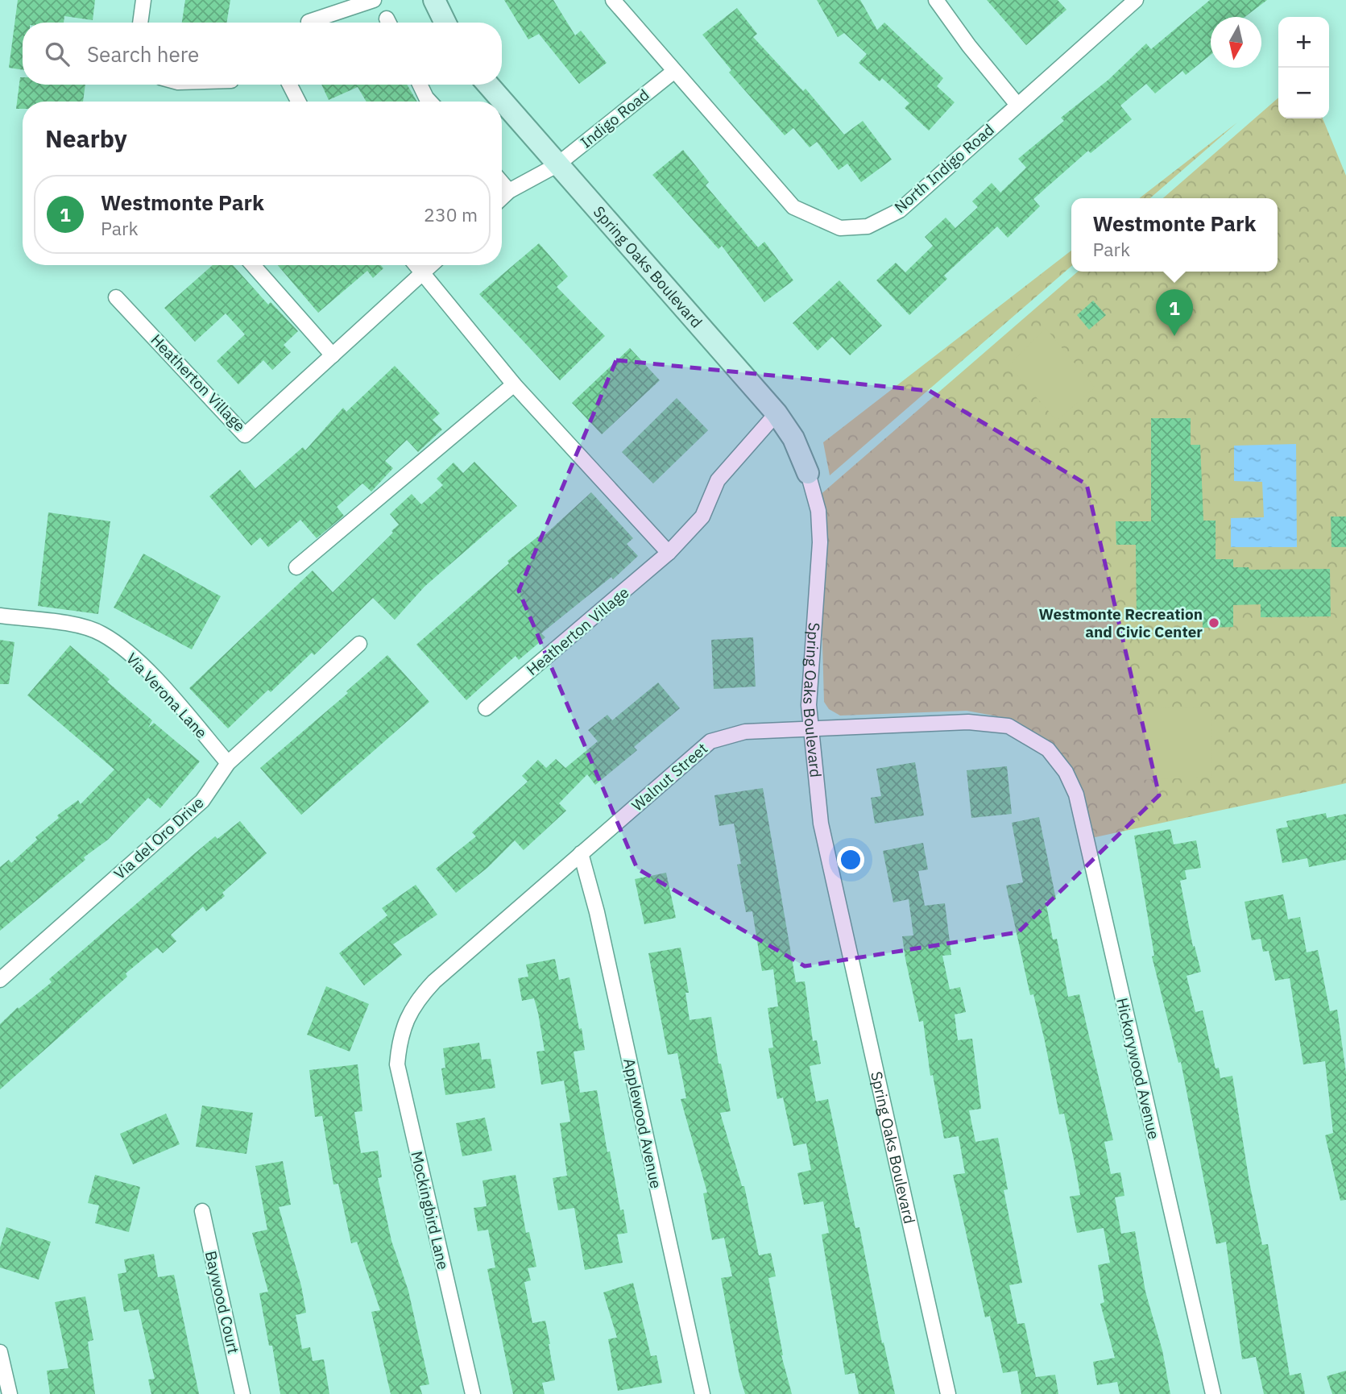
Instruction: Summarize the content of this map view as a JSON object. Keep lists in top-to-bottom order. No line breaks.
{"streets":{"street":["Indigo Road","North Indigo Road","Spring Oaks Boulevard","Heatherton Village","Via Verona Lane","Walnut Street","Via del Oro Drive","Hickorywood Avenue","Applewood Avenue","Mockingbird Lane","Baywood Court"]},"crossings":[["Indigo Road","North Indigo Road"],["Indigo Road","Spring Oaks Boulevard"],["Spring Oaks Boulevard","Heatherton Village"],["Spring Oaks Boulevard","Walnut Street"],["Via Verona Lane","Via del Oro Drive"],["Walnut Street","Hickorywood Avenue"],["Walnut Street","Applewood Avenue"],["Walnut Street","Mockingbird Lane"]],"places":["Westmonte Recreation and Civic Center"],"north":"bottom","page":{"map_buttons":["+","−"],"search":"Search here","heading":"Nearby","list":[{"mark":"1","name":"Westmonte Park","note":"Park","value":"230 m"}],"popup":["Westmonte Park","Park"],"pins":"1"}}
